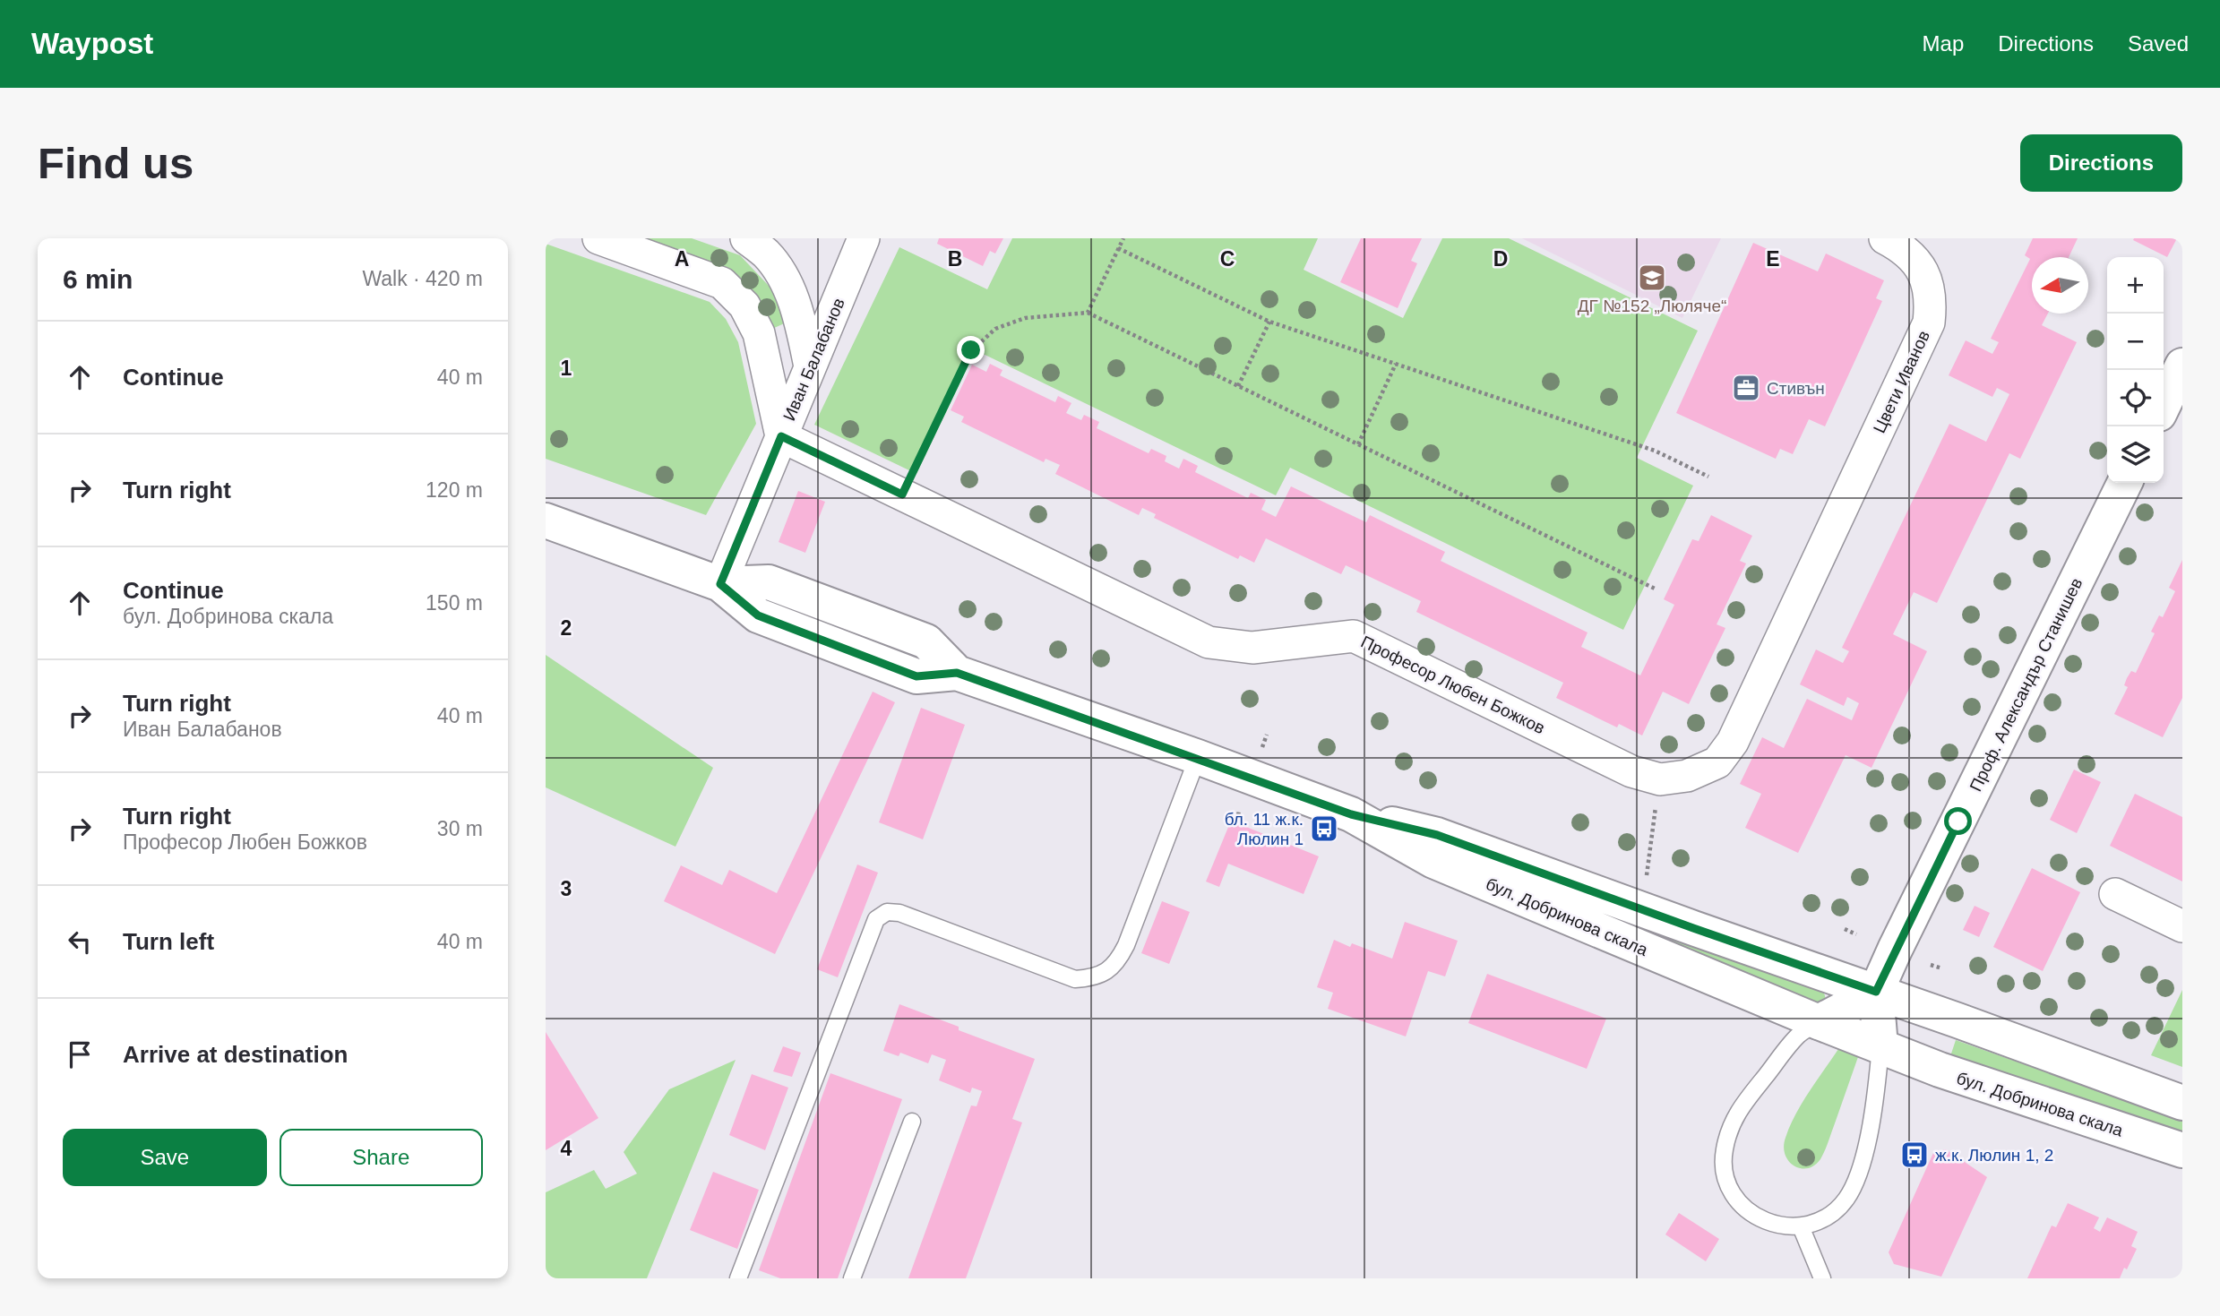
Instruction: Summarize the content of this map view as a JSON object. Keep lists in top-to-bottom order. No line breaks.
{"streets":{"main road":["Проф. Александър Станишев","бул. Добринова скала"],"street":["Иван Балабанов","Цвети Иванов","Професор Любен Божков"]},"crossings":[["Иван Балабанов","Професор Любен Божков"],["Иван Балабанов","бул. Добринова скала"],["Цвети Иванов","Професор Любен Божков"]],"places":{"school or university":["ДГ №152 „Люляче“"],"office":["Стивън"],"bus stop":["бл. 11 ж.к. Люлин 1","ж.к. Люлин 1, 2"]},"north":"left","page":{"header":"Waypost","nav":["Map","Directions","Saved"],"buttons":["Directions",["Save","Share"]],"title":"Find us","heading":["6 min","Walk · 420 m"],"map_buttons":["+","−"],"list":[["Continue","40 m"],["Turn right","120 m"],["Continue","бул. Добринова скала","150 m"],["Turn right","Иван Балабанов","40 m"],["Turn right","Професор Любен Божков","30 m"],["Turn left","40 m"],"Arrive at destination"]},"grid":{"columns":["A","B","C","D","E"],"rows":["1","2","3","4"]}}
